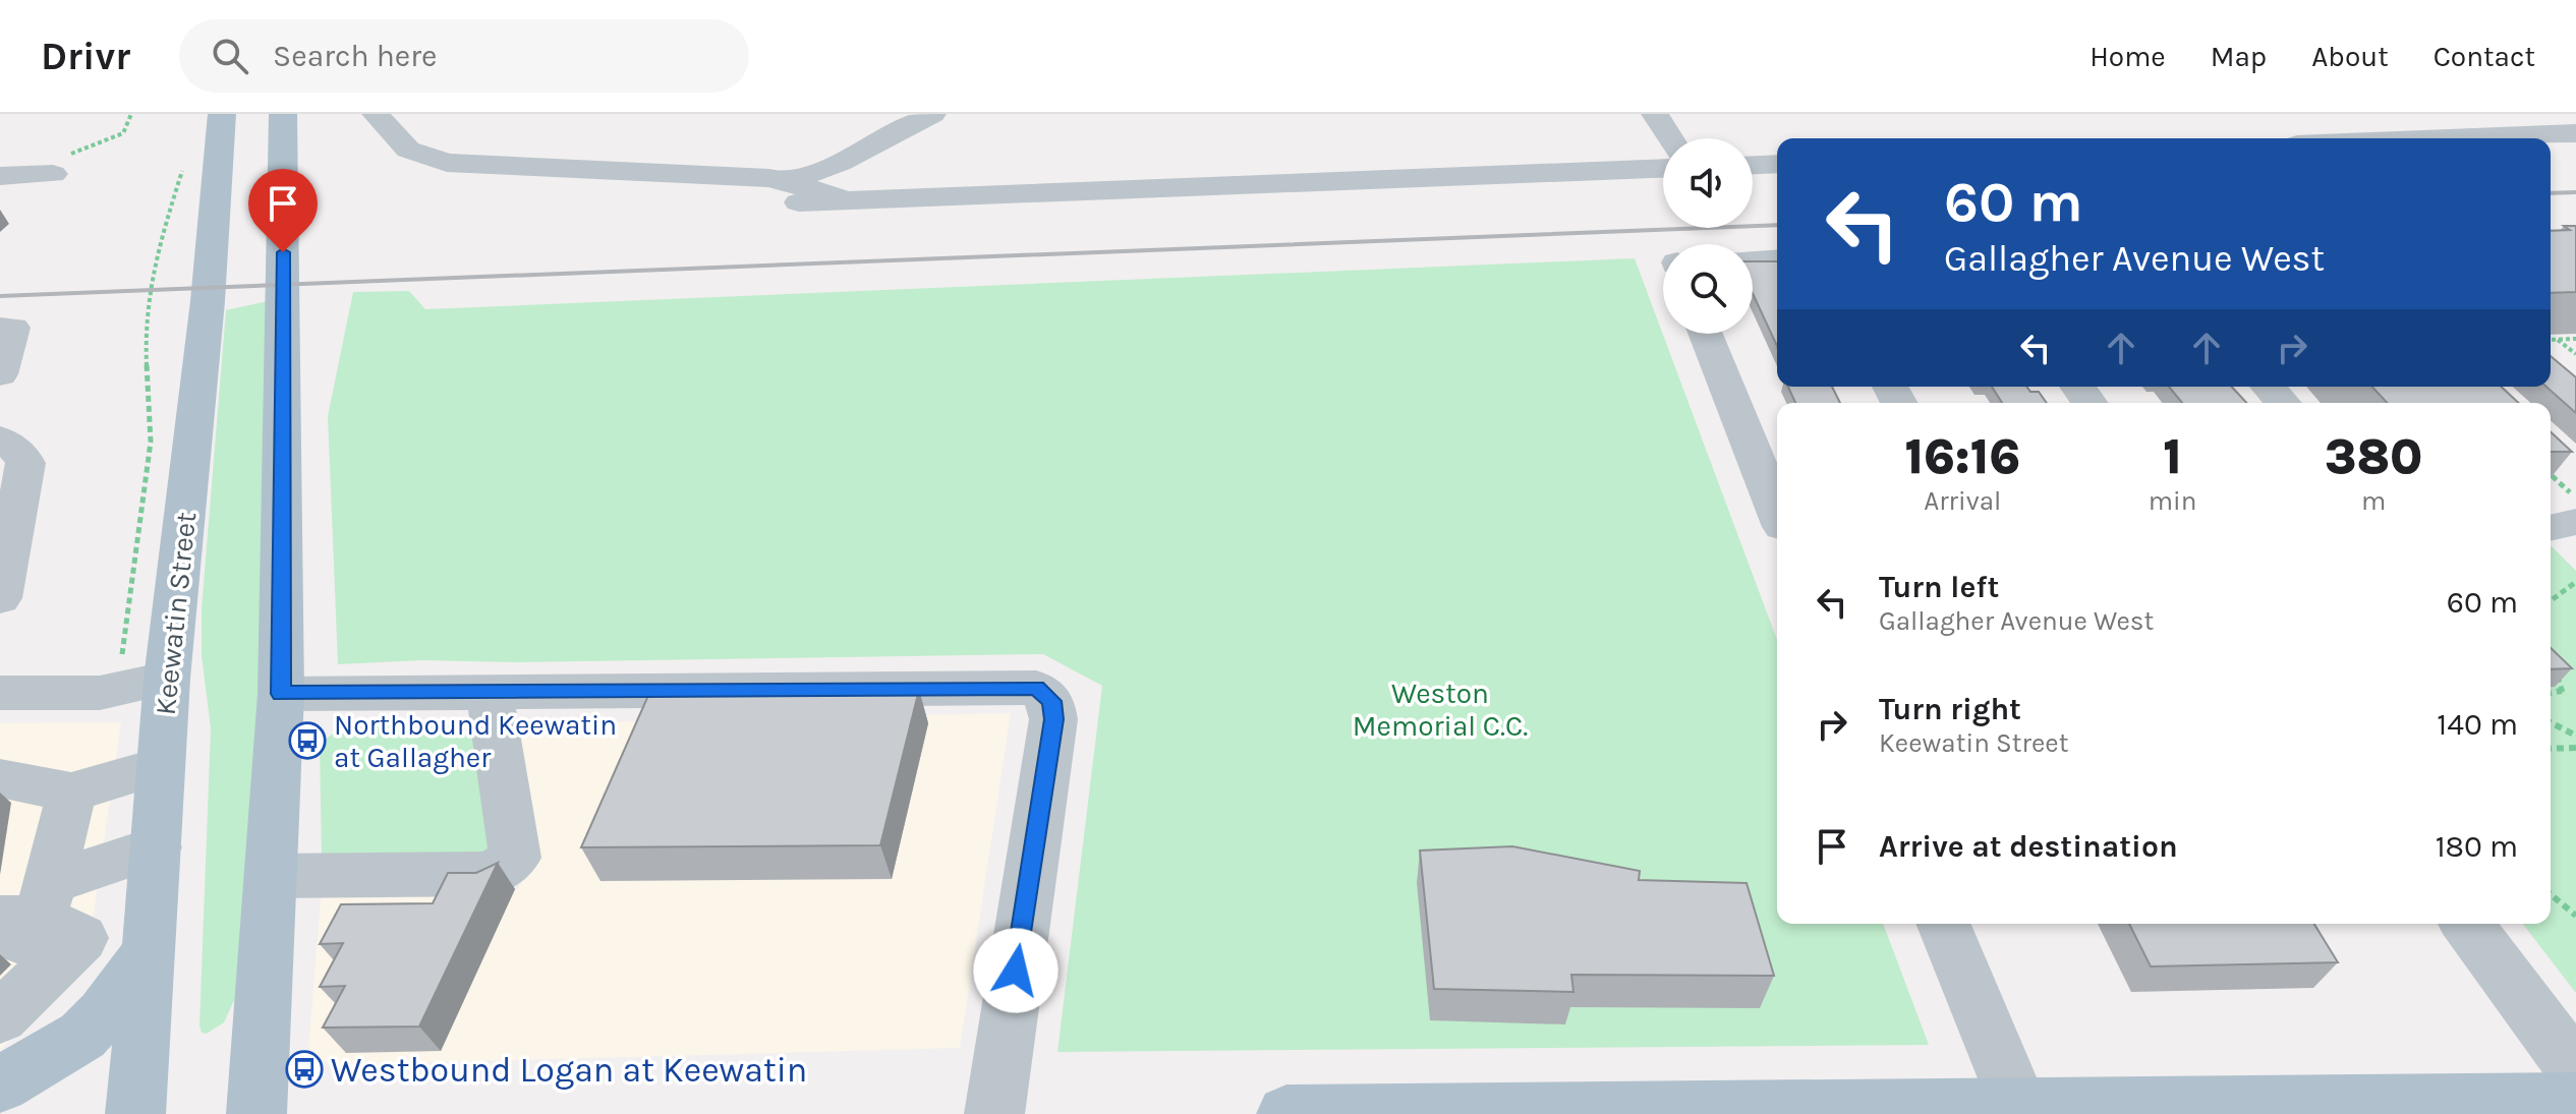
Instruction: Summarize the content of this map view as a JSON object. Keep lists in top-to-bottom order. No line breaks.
{"streets":{"main road":["Keewatin Street"]},"parks":["Weston Memorial C.C."],"places":{"bus stop":["Northbound Keewatin at Gallagher","Westbound Logan at Keewatin"]},"page":{"header":"Drivr","search":"Search here","nav":["Home","Map","About","Contact"],"turn":["60 m","Gallagher Avenue West"],"eta":["16:16","Arrival","1","min","380","m"],"list":[{"name":"Turn left","note":"Gallagher Avenue West","value":"60 m"},{"name":"Turn right","note":"Keewatin Street","value":"140 m"},{"name":"Arrive at destination","value":"180 m"}]}}
